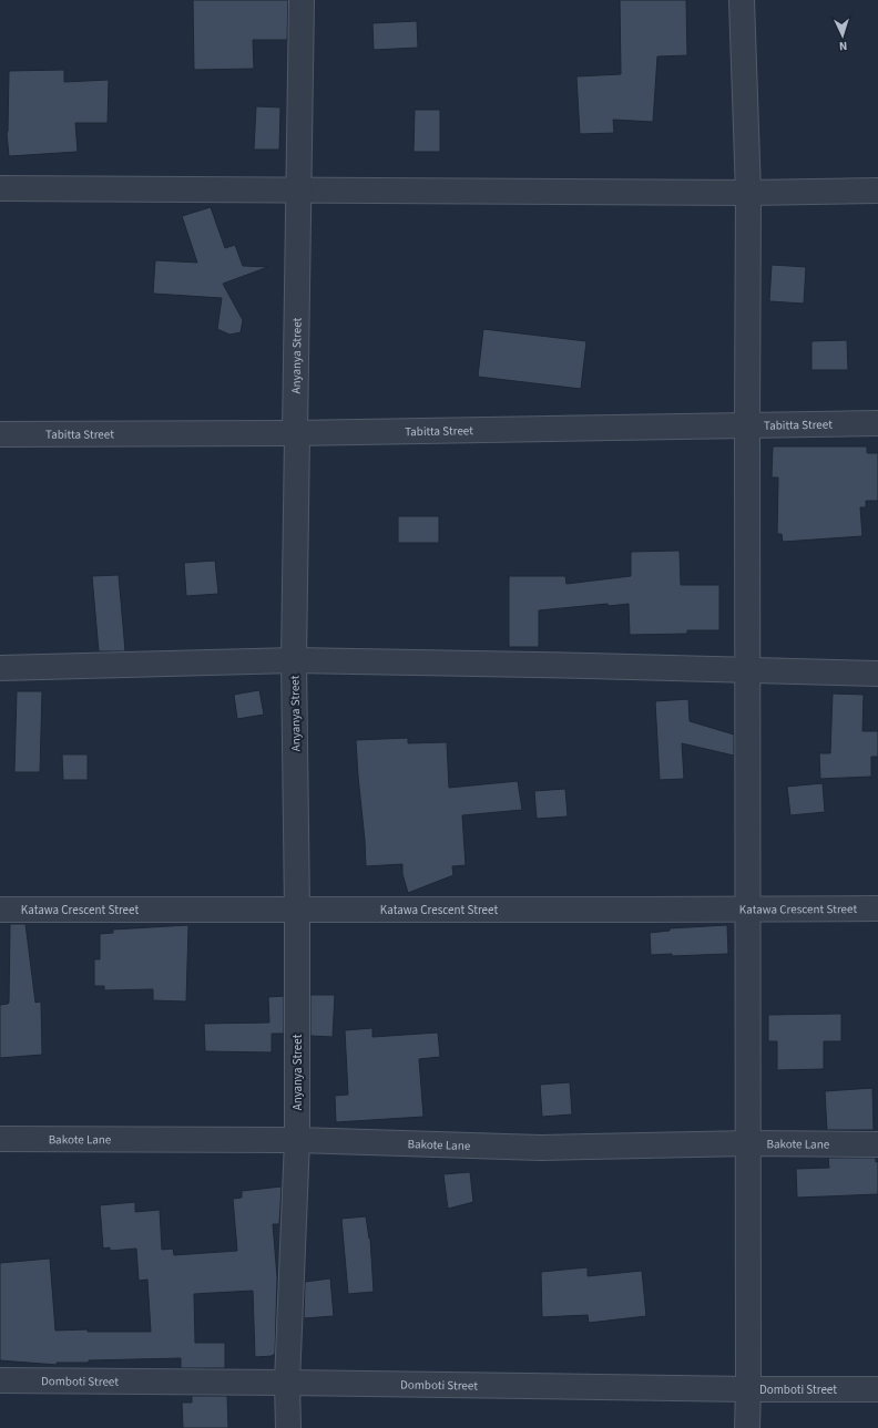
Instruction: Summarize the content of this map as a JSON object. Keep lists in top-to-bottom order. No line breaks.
{"streets":{"street":["Anyanya Street","Tabitta Street","Katawa Crescent Street","Bakote Lane","Domboti Street"]},"crossings":[["Anyanya Street","Tabitta Street"],["Anyanya Street","Katawa Crescent Street"],["Anyanya Street","Bakote Lane"],["Anyanya Street","Domboti Street"]],"north":"bottom"}
